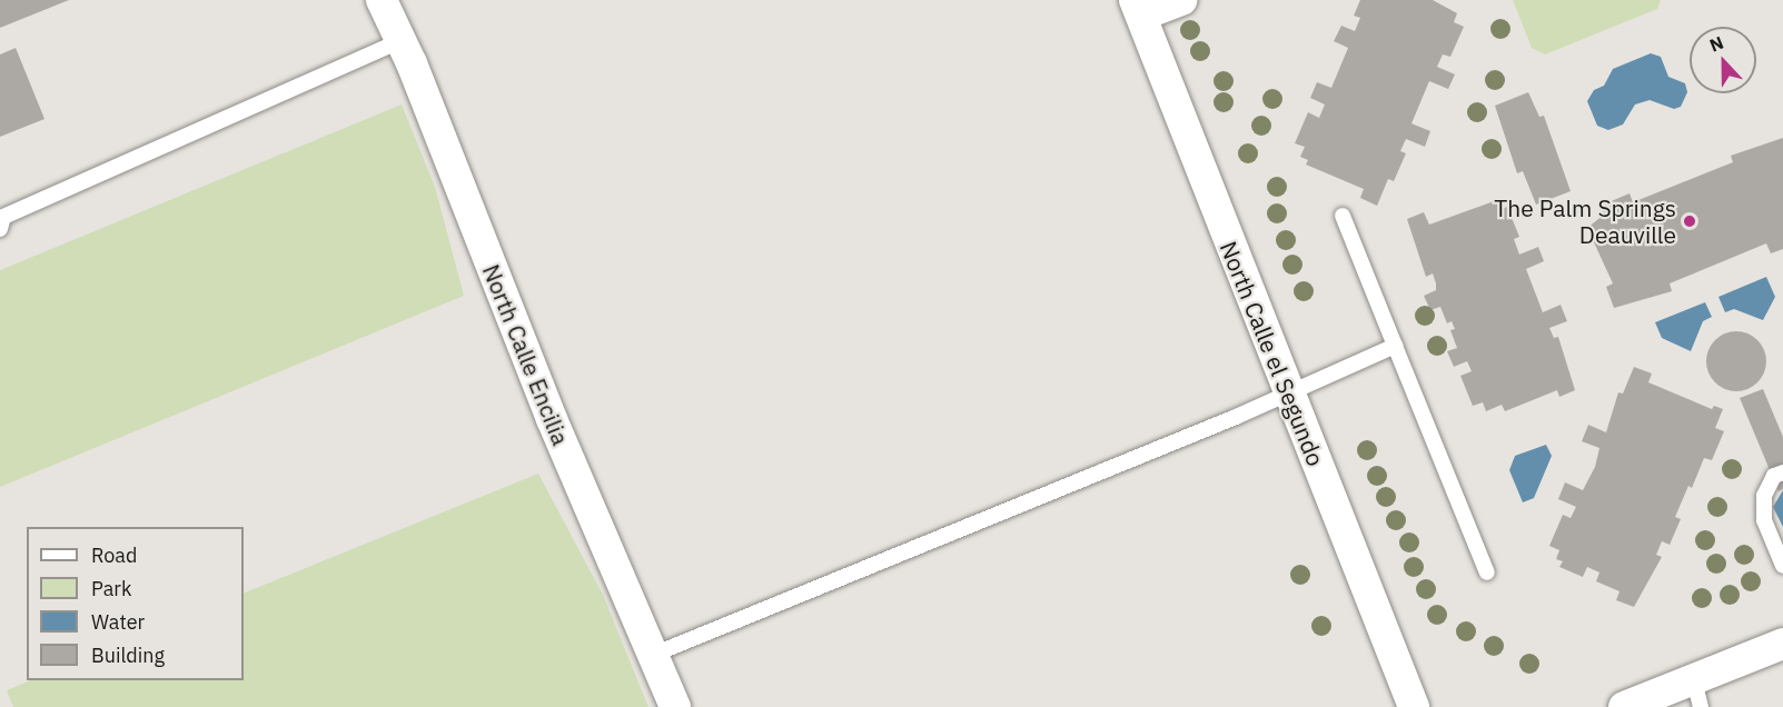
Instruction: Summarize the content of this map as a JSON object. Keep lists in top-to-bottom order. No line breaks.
{"streets":{"street":["North Calle el Segundo","North Calle Encilia"]},"places":["The Palm Springs Deauville"],"legend":["Road","Park","Water","Building"],"north":"top"}
